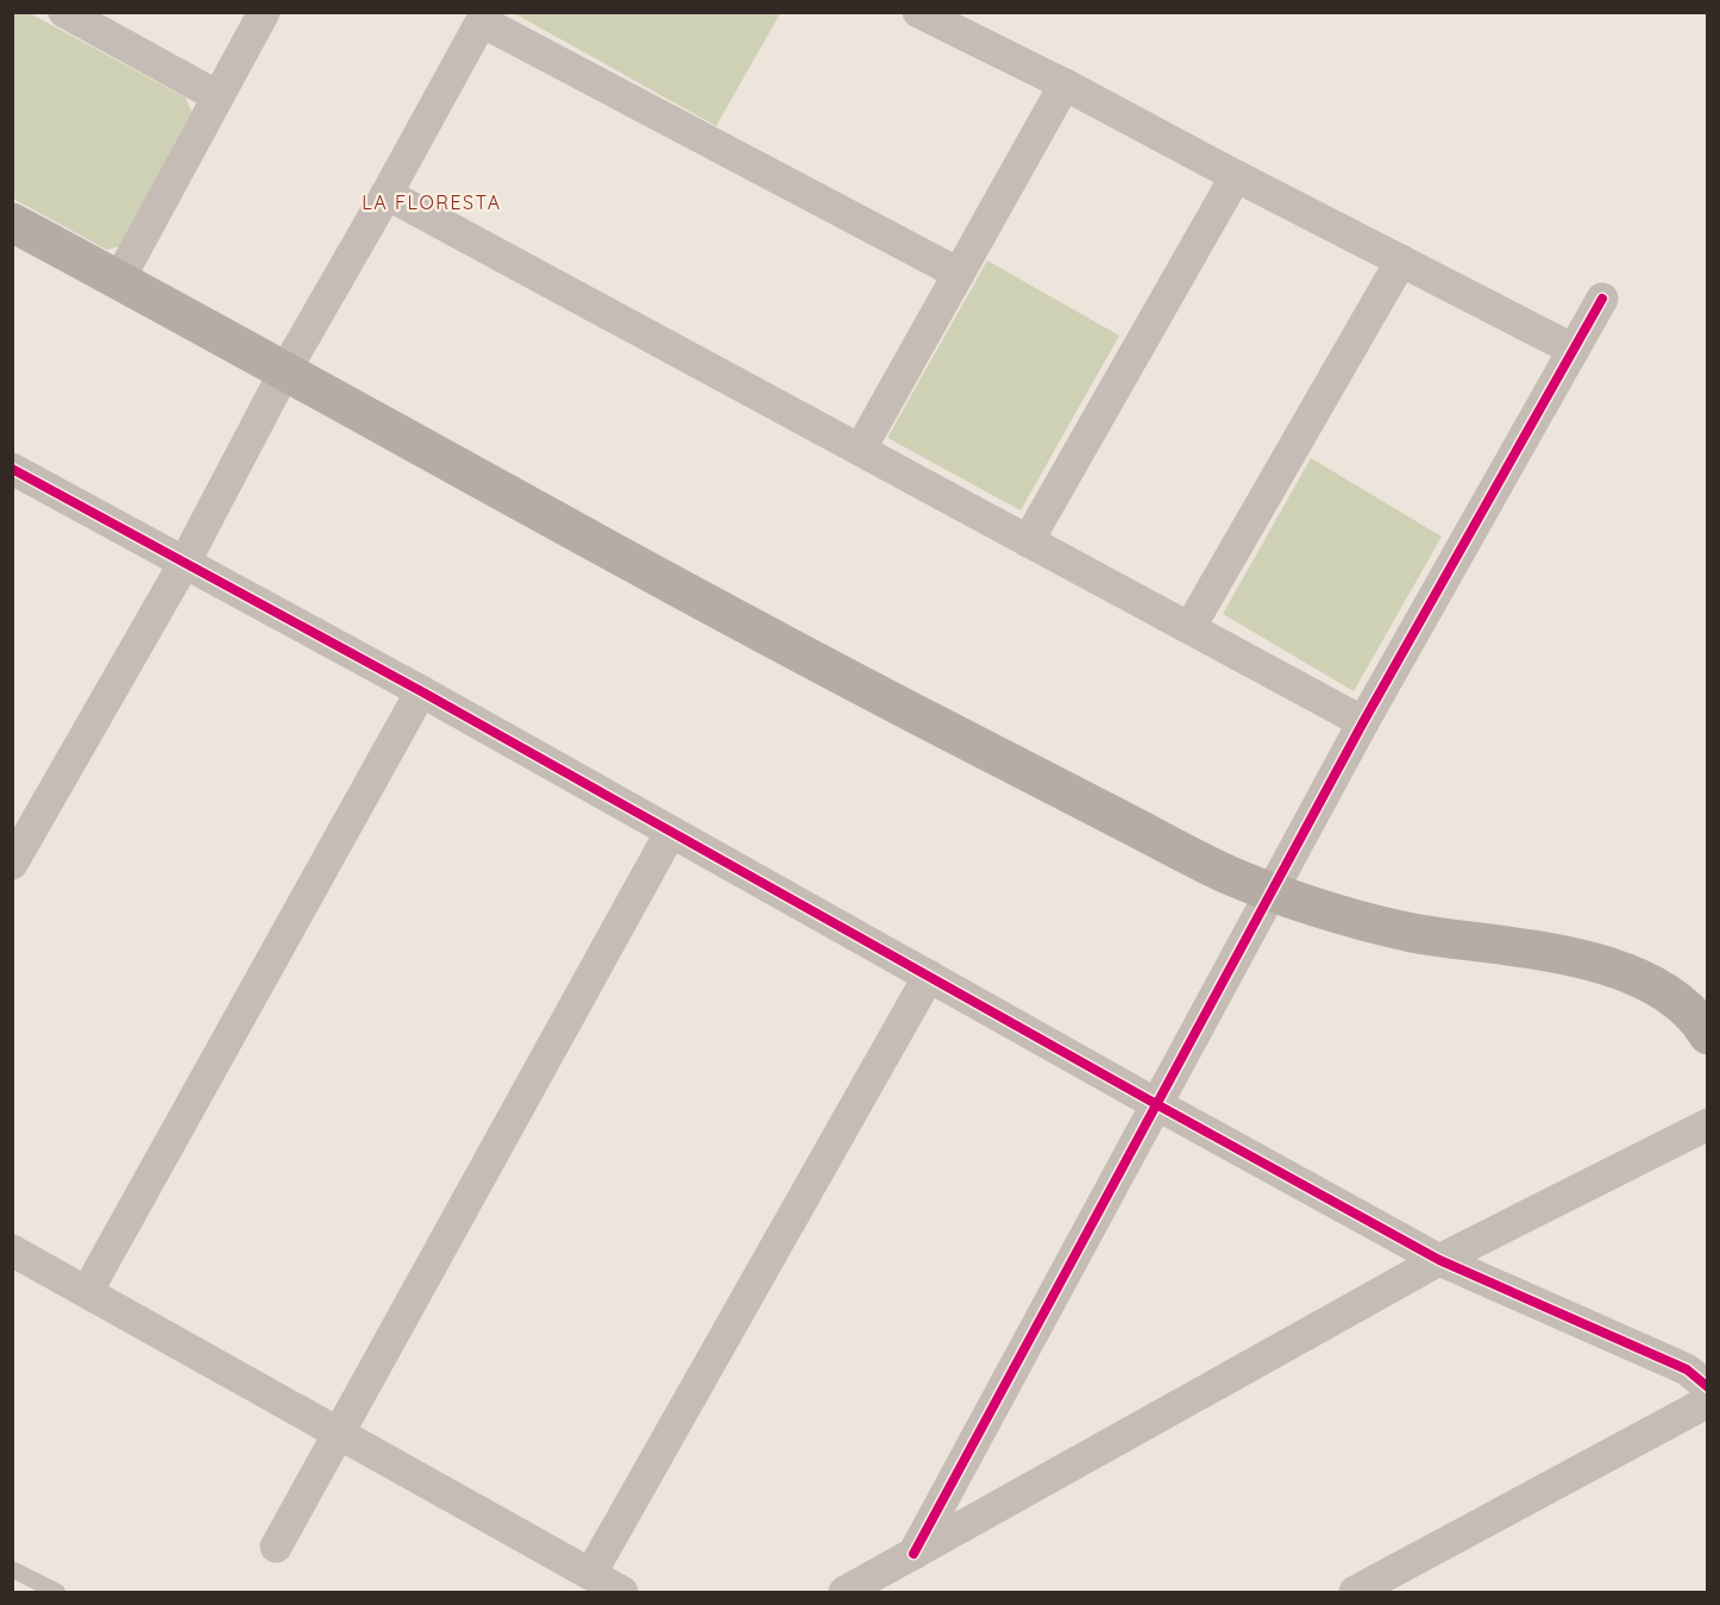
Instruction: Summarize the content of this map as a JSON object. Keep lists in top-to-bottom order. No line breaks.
{"districts":["LA FLORESTA"]}
